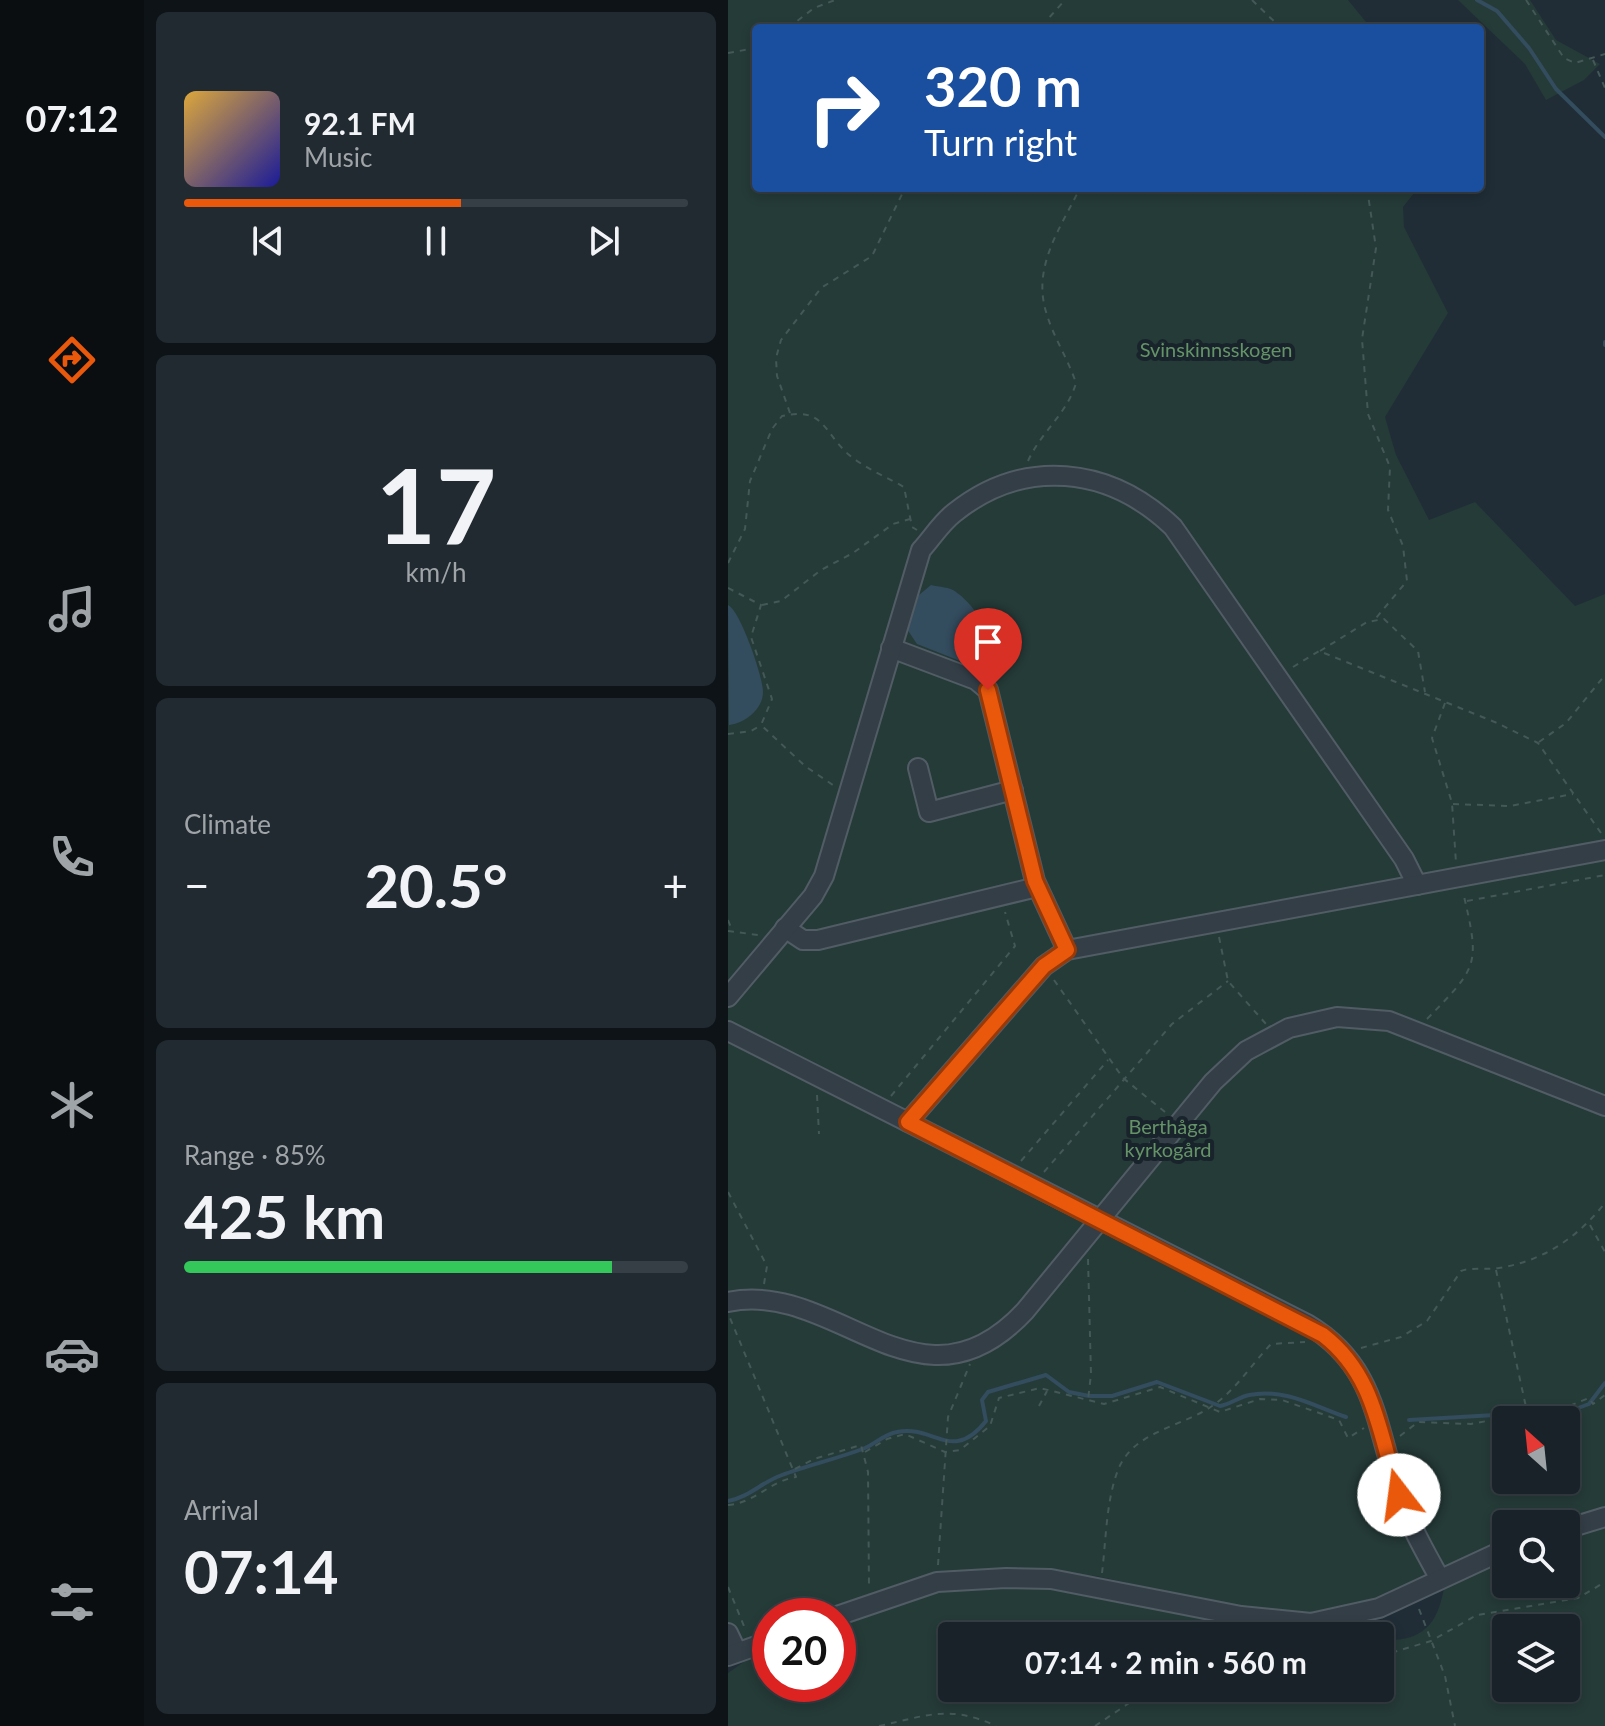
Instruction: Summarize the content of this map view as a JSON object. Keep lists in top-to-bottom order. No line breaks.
{"parks":["Svinskinnsskogen","Berthåga kyrkogård"],"north":"top left","page":{"tabs":"07:12","turn":["320 m","Turn right"],"song":["92.1 FM","Music"],"tile":[["17","km/h"],"Climate",["Range · 85%","425 km"],["Arrival","07:14"]],"heat":["−","20.5°","+"],"limit":"20","trip":"07:14 · 2 min · 560 m"}}
